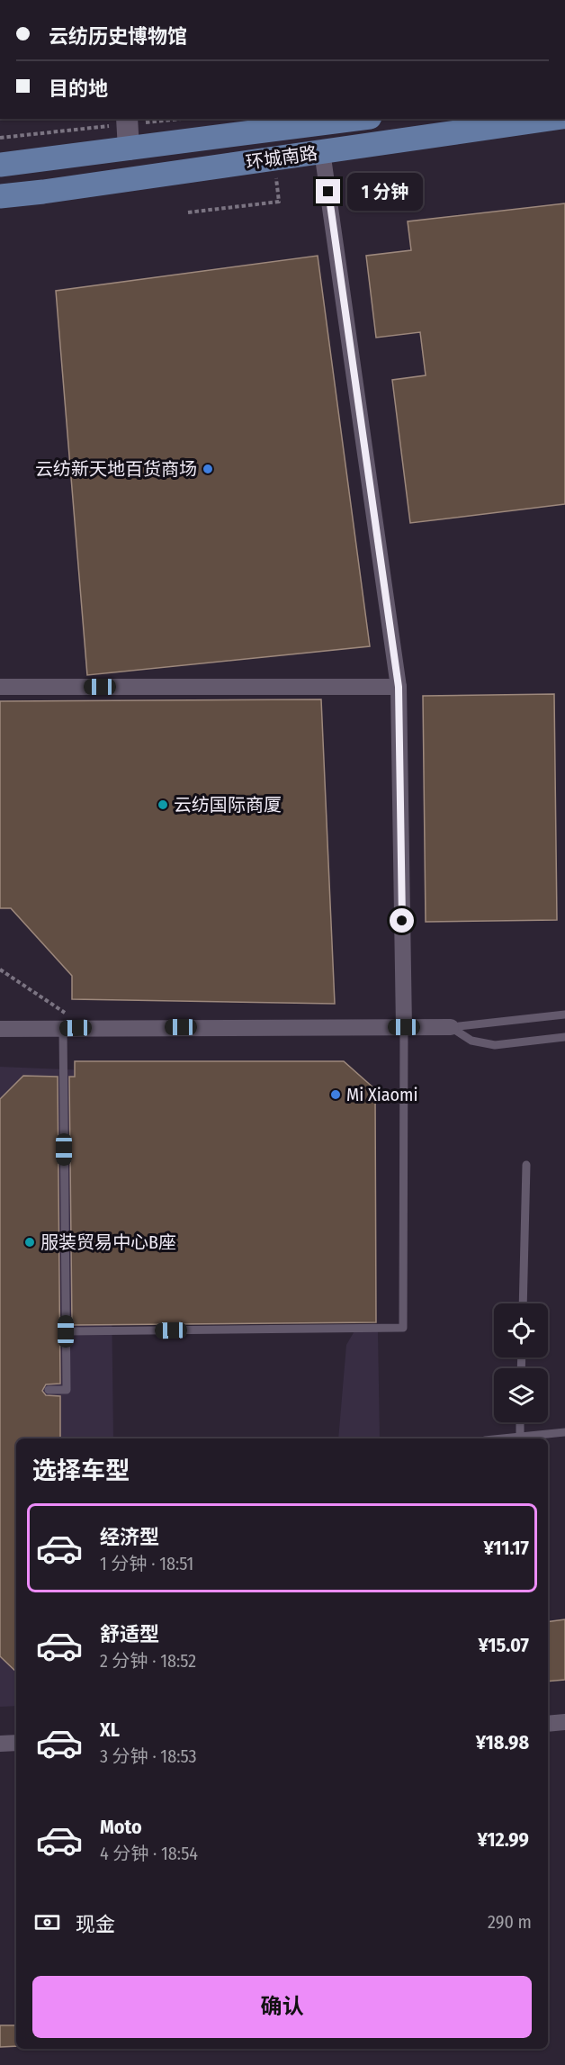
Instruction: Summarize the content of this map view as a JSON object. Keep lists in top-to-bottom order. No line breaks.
{"streets":{"main road":["环城南路"]},"places":["云纺新天地百货商场","云纺国际商厦","Mi Xiaomi","服装贸易中心B座"],"page":{"banner":["云纺历史博物馆","目的地"],"bubble":"1 分钟","heading":"选择车型","list":[{"name":"经济型","note":"1 分钟 · 18:51","value":"¥11.17"},{"name":"舒适型","note":"2 分钟 · 18:52","value":"¥15.07"},{"name":"XL","note":"3 分钟 · 18:53","value":"¥18.98"},{"name":"Moto","note":"4 分钟 · 18:54","value":"¥12.99"}],"pay":["现金","290 m"],"buttons":"确认"}}
